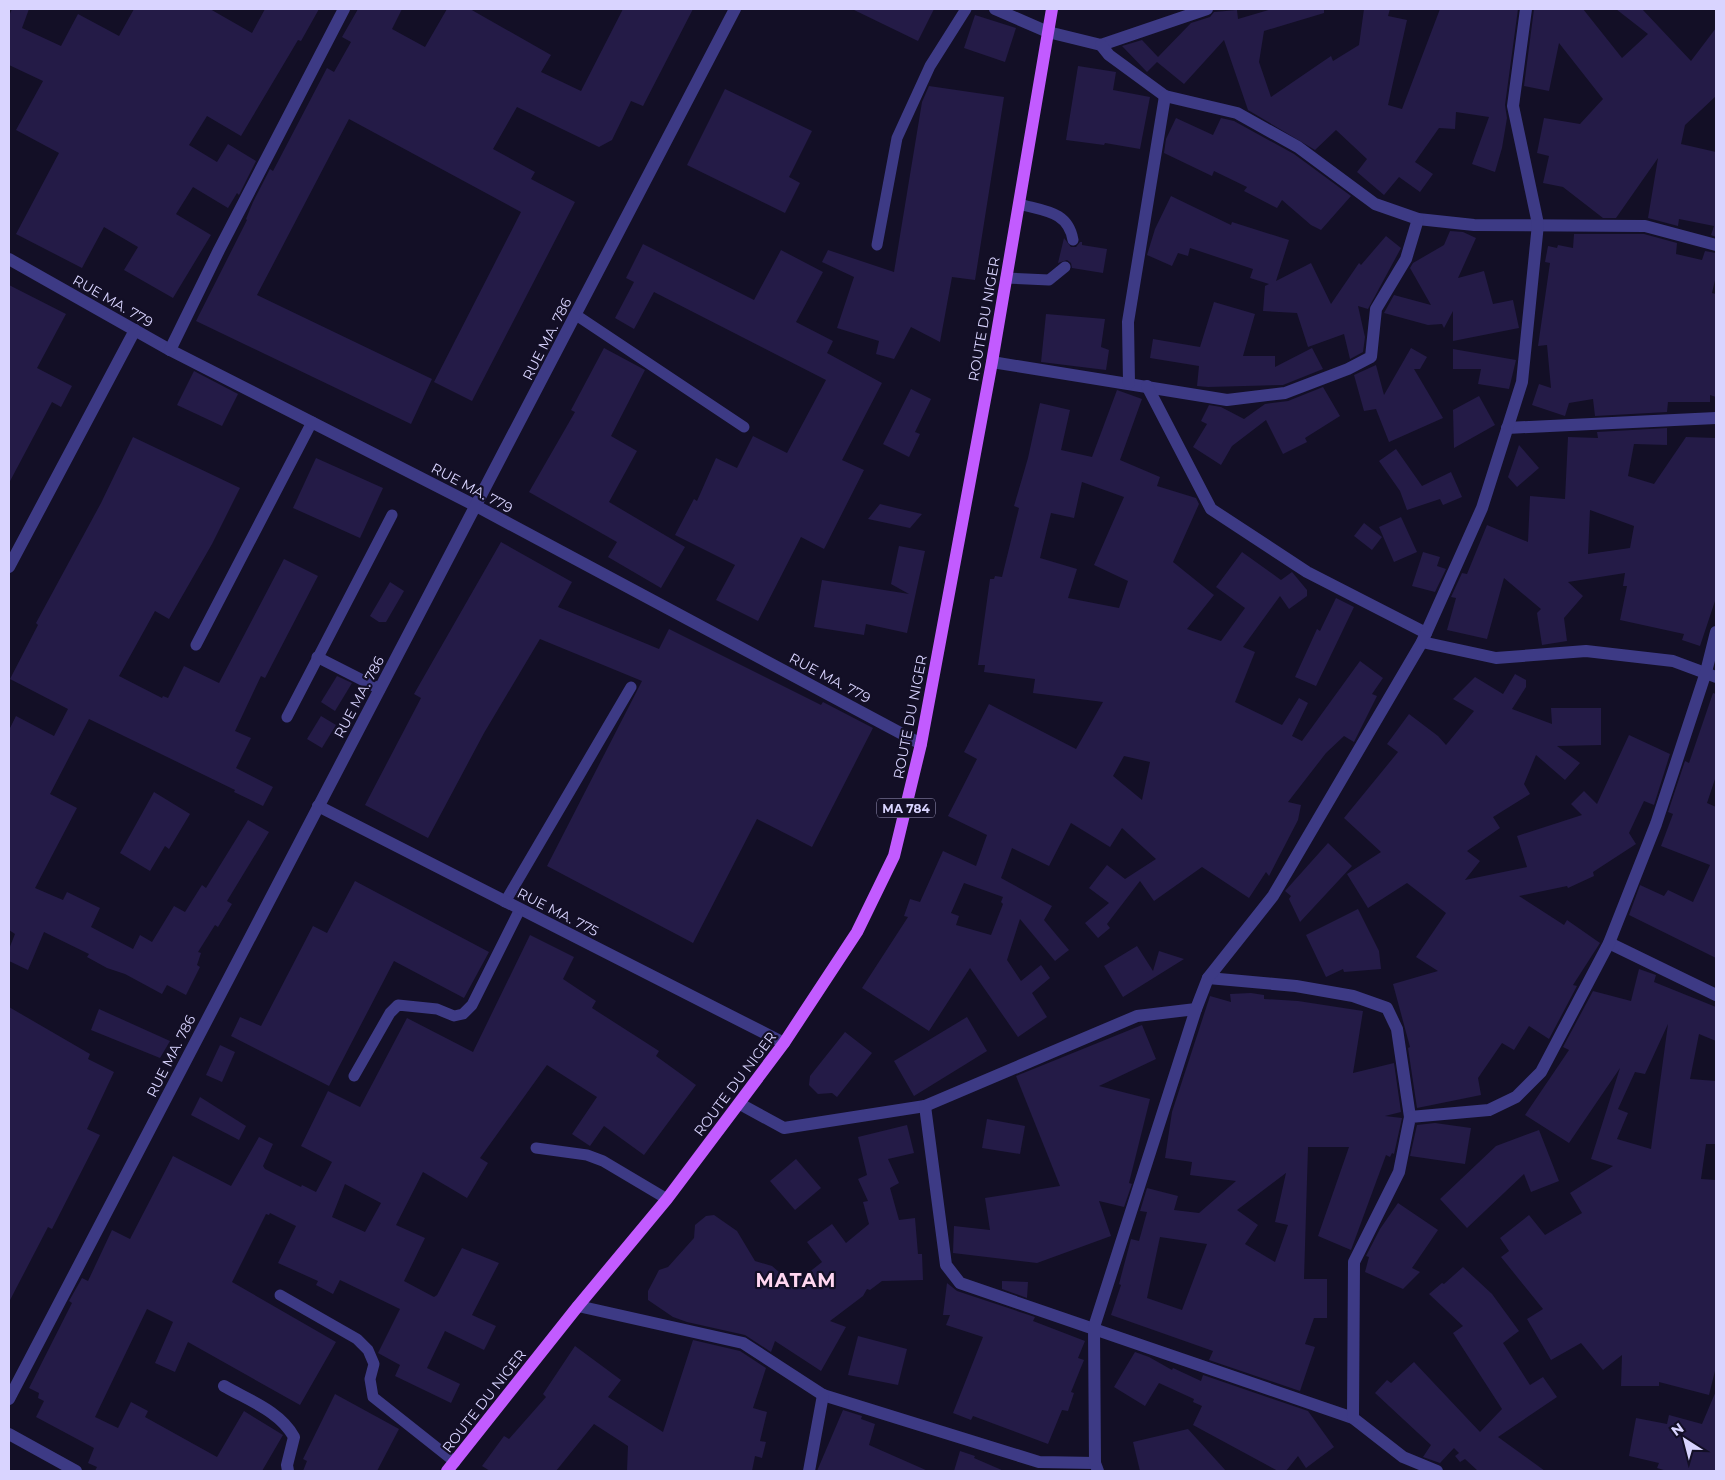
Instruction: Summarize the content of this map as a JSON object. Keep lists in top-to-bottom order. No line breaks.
{"streets":{"main road":["ROUTE DU NIGER","MA 784"],"street":["RUE MA. 779","RUE MA. 786","RUE MA. 775"]},"crossings":[["RUE MA. 779","ROUTE DU NIGER"],["RUE MA. 779","RUE MA. 786"],["ROUTE DU NIGER","RUE MA. 775"],["RUE MA. 786","RUE MA. 775"]],"districts":["MATAM"],"north":"top left"}
